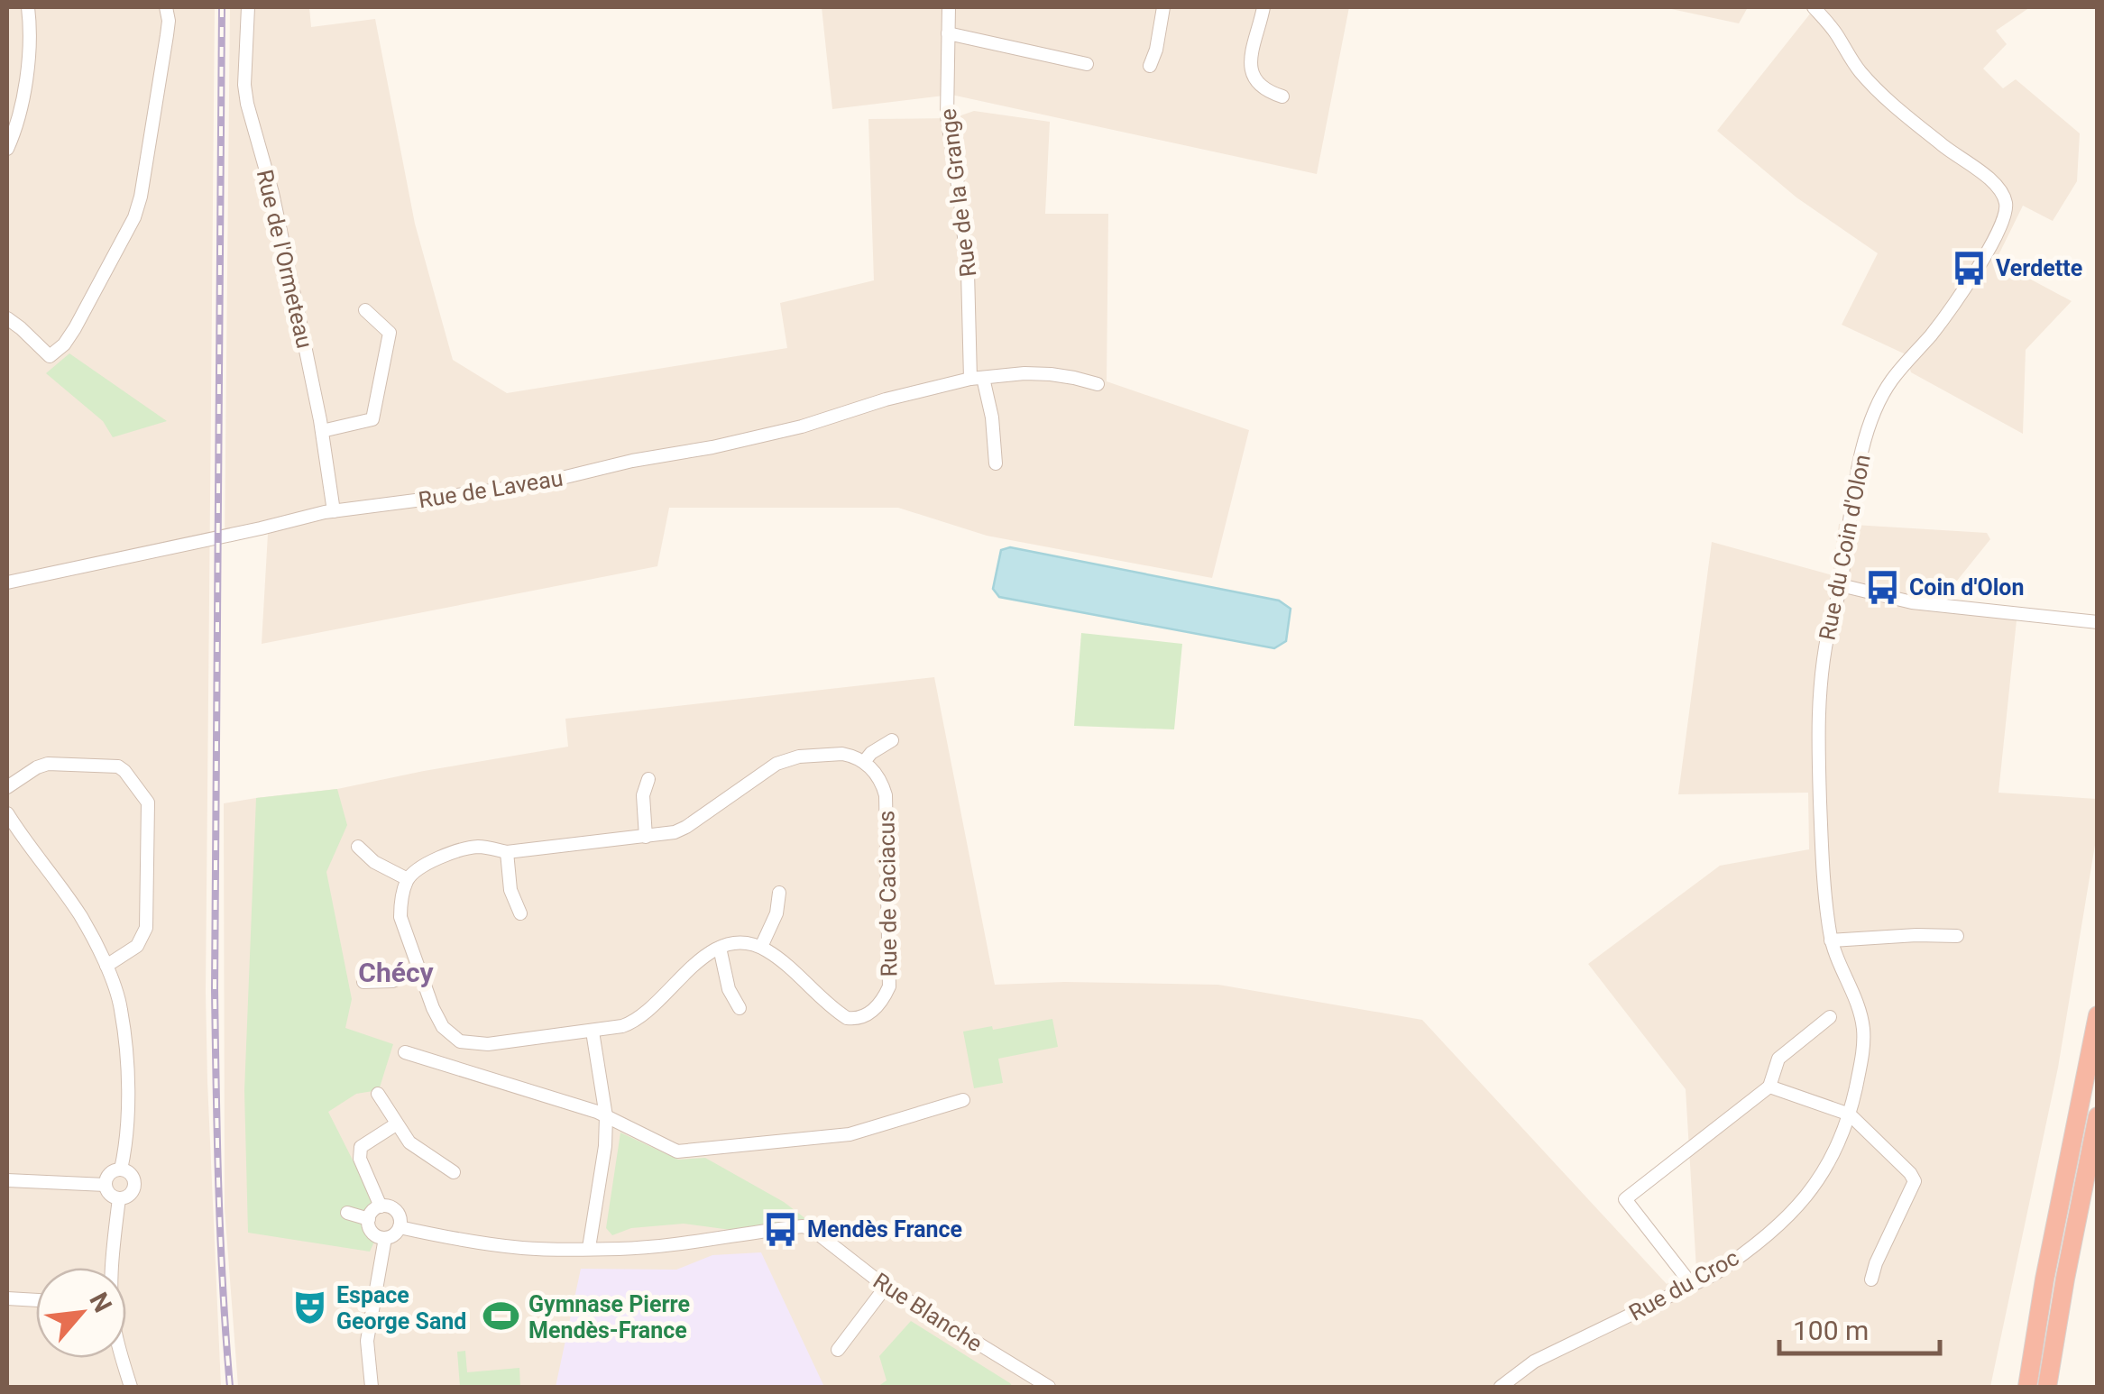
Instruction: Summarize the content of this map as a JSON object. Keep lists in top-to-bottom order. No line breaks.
{"streets":{"street":["Rue de la Grange","Rue de l'Ormeteau","Rue de Laveau","Rue du Coin d'Olon","Rue de Caciacus","Rue du Croc","Rue Blanche"]},"crossings":[["Rue de la Grange","Rue de Laveau"],["Rue de l'Ormeteau","Rue de Laveau"],["Rue du Coin d'Olon","Rue du Croc"]],"districts":["Chécy"],"places":{"bus stop":["Verdette","Coin d'Olon","Mendès France"],"theatre":["Espace George Sand"],"sports":["Gymnase Pierre Mendès-France"]},"scale_bar":"100 m","north":"top right"}
